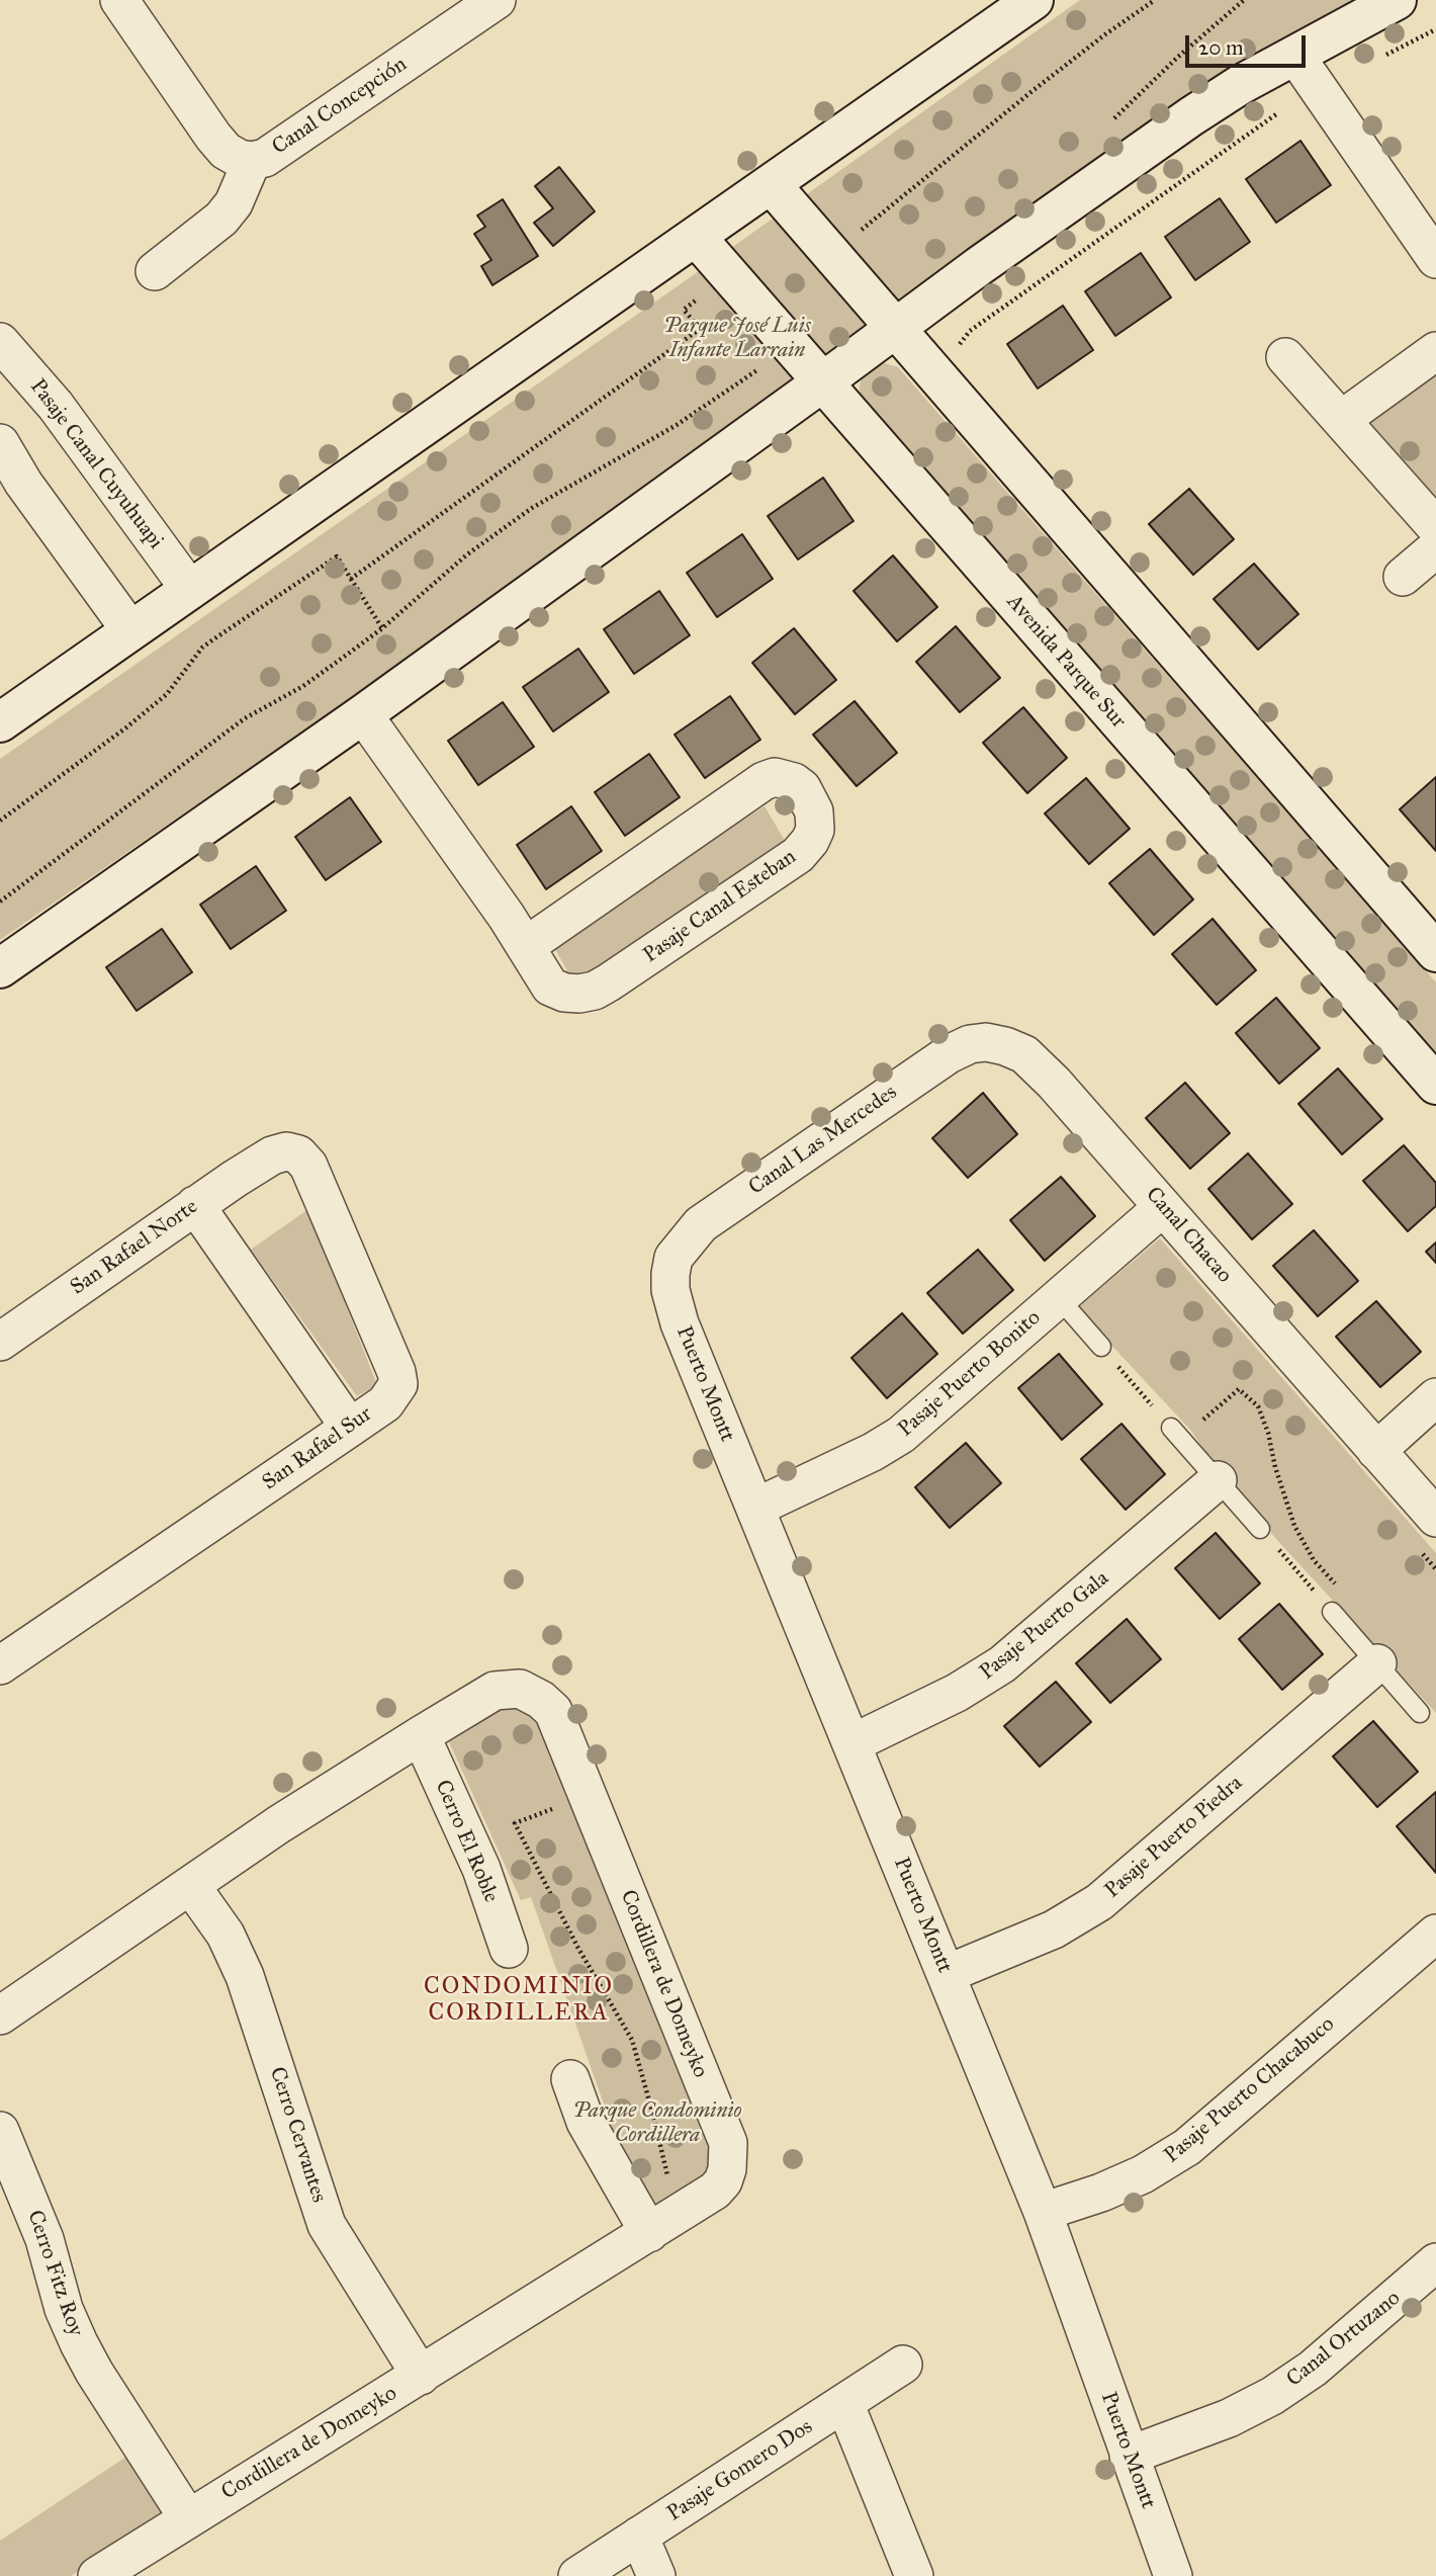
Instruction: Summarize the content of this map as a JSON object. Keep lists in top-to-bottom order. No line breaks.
{"streets":{"street":["Canal Concepción","Pasaje Canal Cuyuhuapi","Avenida Parque Sur","Pasaje Canal Esteban","Canal Las Mercedes","Canal Chacao","San Rafael Norte","Pasaje Puerto Bonito","Puerto Montt","San Rafael Sur","Pasaje Puerto Gala","Pasaje Puerto Piedra","Cerro El Roble","Cordillera de Domeyko","Pasaje Puerto Chacabuco","Cerro Cervantes","Cerro Fitz Roy","Canal Ortuzano","Pasaje Gomero Dos"]},"crossings":[["Canal Las Mercedes","Canal Chacao"],["Canal Las Mercedes","Puerto Montt"],["Canal Chacao","Pasaje Puerto Bonito"],["San Rafael Norte","San Rafael Sur"],["Pasaje Puerto Bonito","Puerto Montt"],["Puerto Montt","Pasaje Puerto Gala"],["Puerto Montt","Pasaje Puerto Piedra"],["Puerto Montt","Pasaje Puerto Chacabuco"],["Puerto Montt","Canal Ortuzano"],["Cerro El Roble","Cordillera de Domeyko"],["Cordillera de Domeyko","Cerro Cervantes"],["Cordillera de Domeyko","Cerro Fitz Roy"]],"districts":["CONDOMINIO CORDILLERA"],"parks":["Parque José Luis Infante Larrain","Parque Condominio Cordillera"],"scale_bar":"20 m"}
